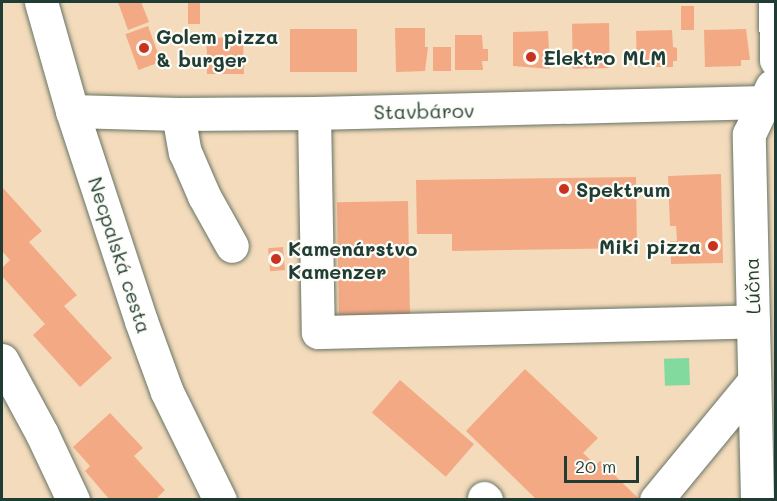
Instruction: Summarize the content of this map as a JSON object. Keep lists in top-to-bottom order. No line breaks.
{"streets":{"street":["Stavbárov","Necpalská cesta","Lúčna"]},"crossings":[["Stavbárov","Necpalská cesta"],["Stavbárov","Lúčna"]],"places":["Golem pizza & burger","Elektro MLM","Spektrum","Miki pizza","Kamenárstvo Kamenzer"],"scale_bar":"20 m"}
